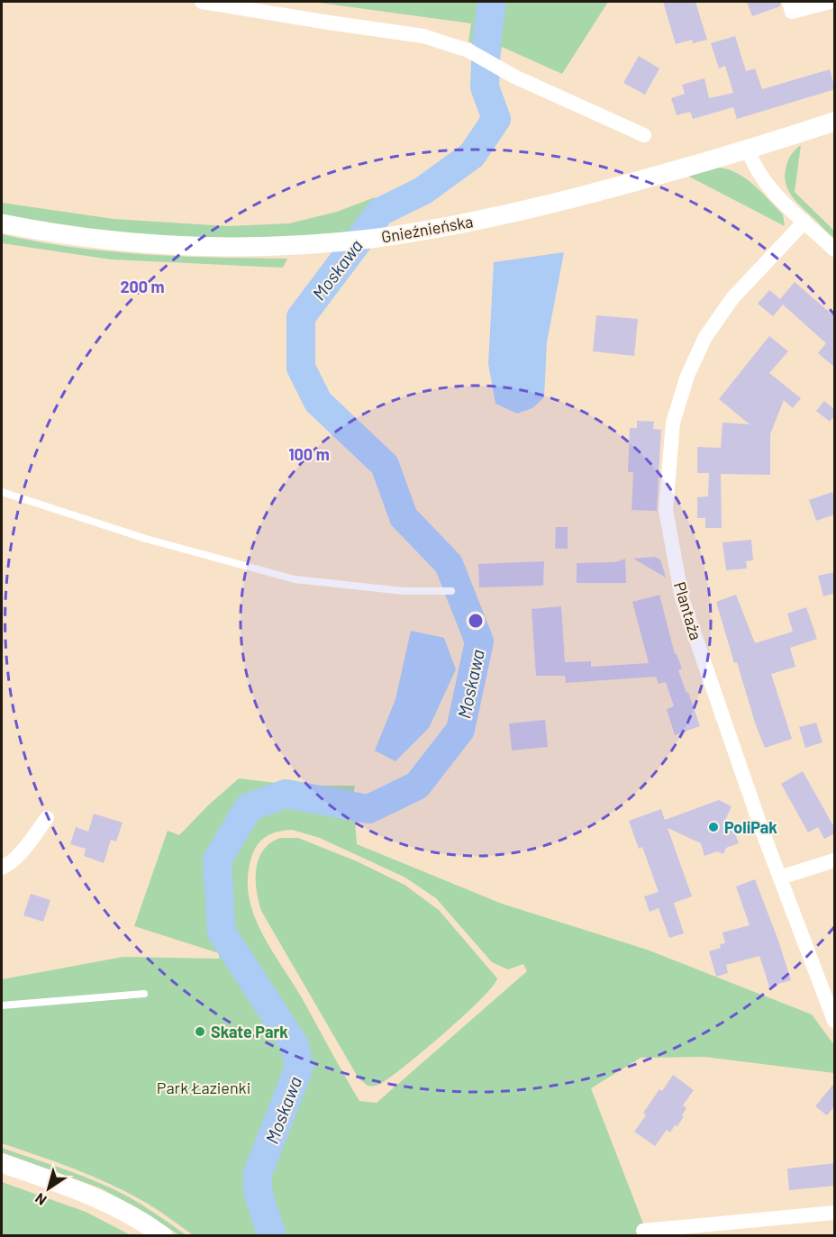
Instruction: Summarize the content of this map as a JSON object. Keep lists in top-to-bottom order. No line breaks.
{"streets":{"street":["Gnieźnieńska","Plantaża"]},"water":["Moskawa"],"parks":["Park Łazienki"],"places":["PoliPak","Skate Park"],"north":"bottom left","rings":["200 m","100 m"]}
